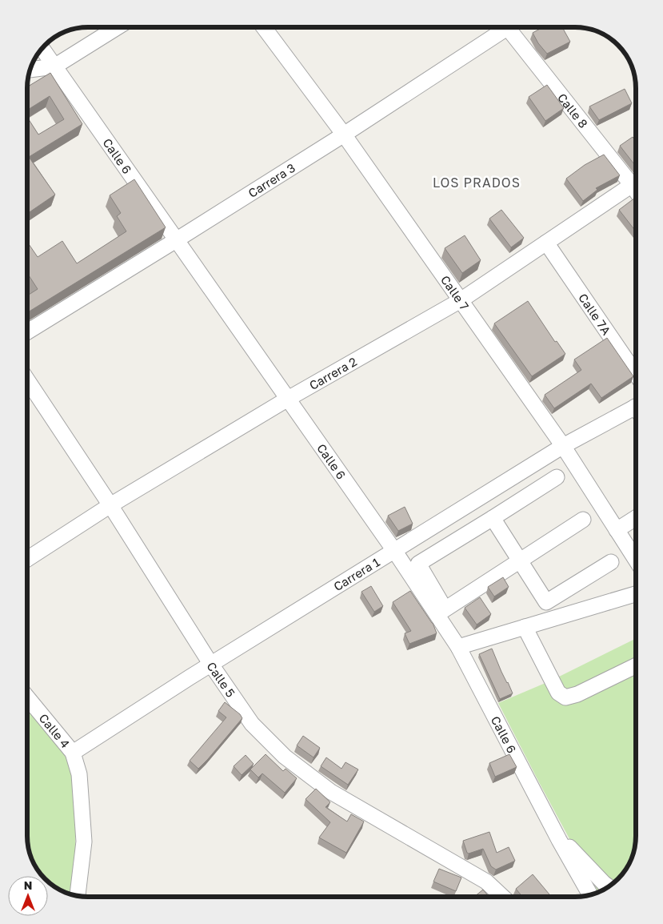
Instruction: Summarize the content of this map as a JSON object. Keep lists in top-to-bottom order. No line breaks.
{"streets":{"street":["Calle 8","Calle 6","Carrera 3","Calle 7","Calle 7A","Carrera 2","Carrera 1","Calle 5","Calle 4"]},"crossings":[["Calle 6","Carrera 3"],["Calle 6","Carrera 2"],["Calle 6","Carrera 1"],["Carrera 3","Calle 7"],["Calle 7","Carrera 2"],["Calle 7","Carrera 1"],["Calle 7A","Carrera 2"],["Carrera 2","Calle 5"],["Carrera 1","Calle 5"],["Carrera 1","Calle 4"]],"districts":["LOS PRADOS"],"north":"top"}
